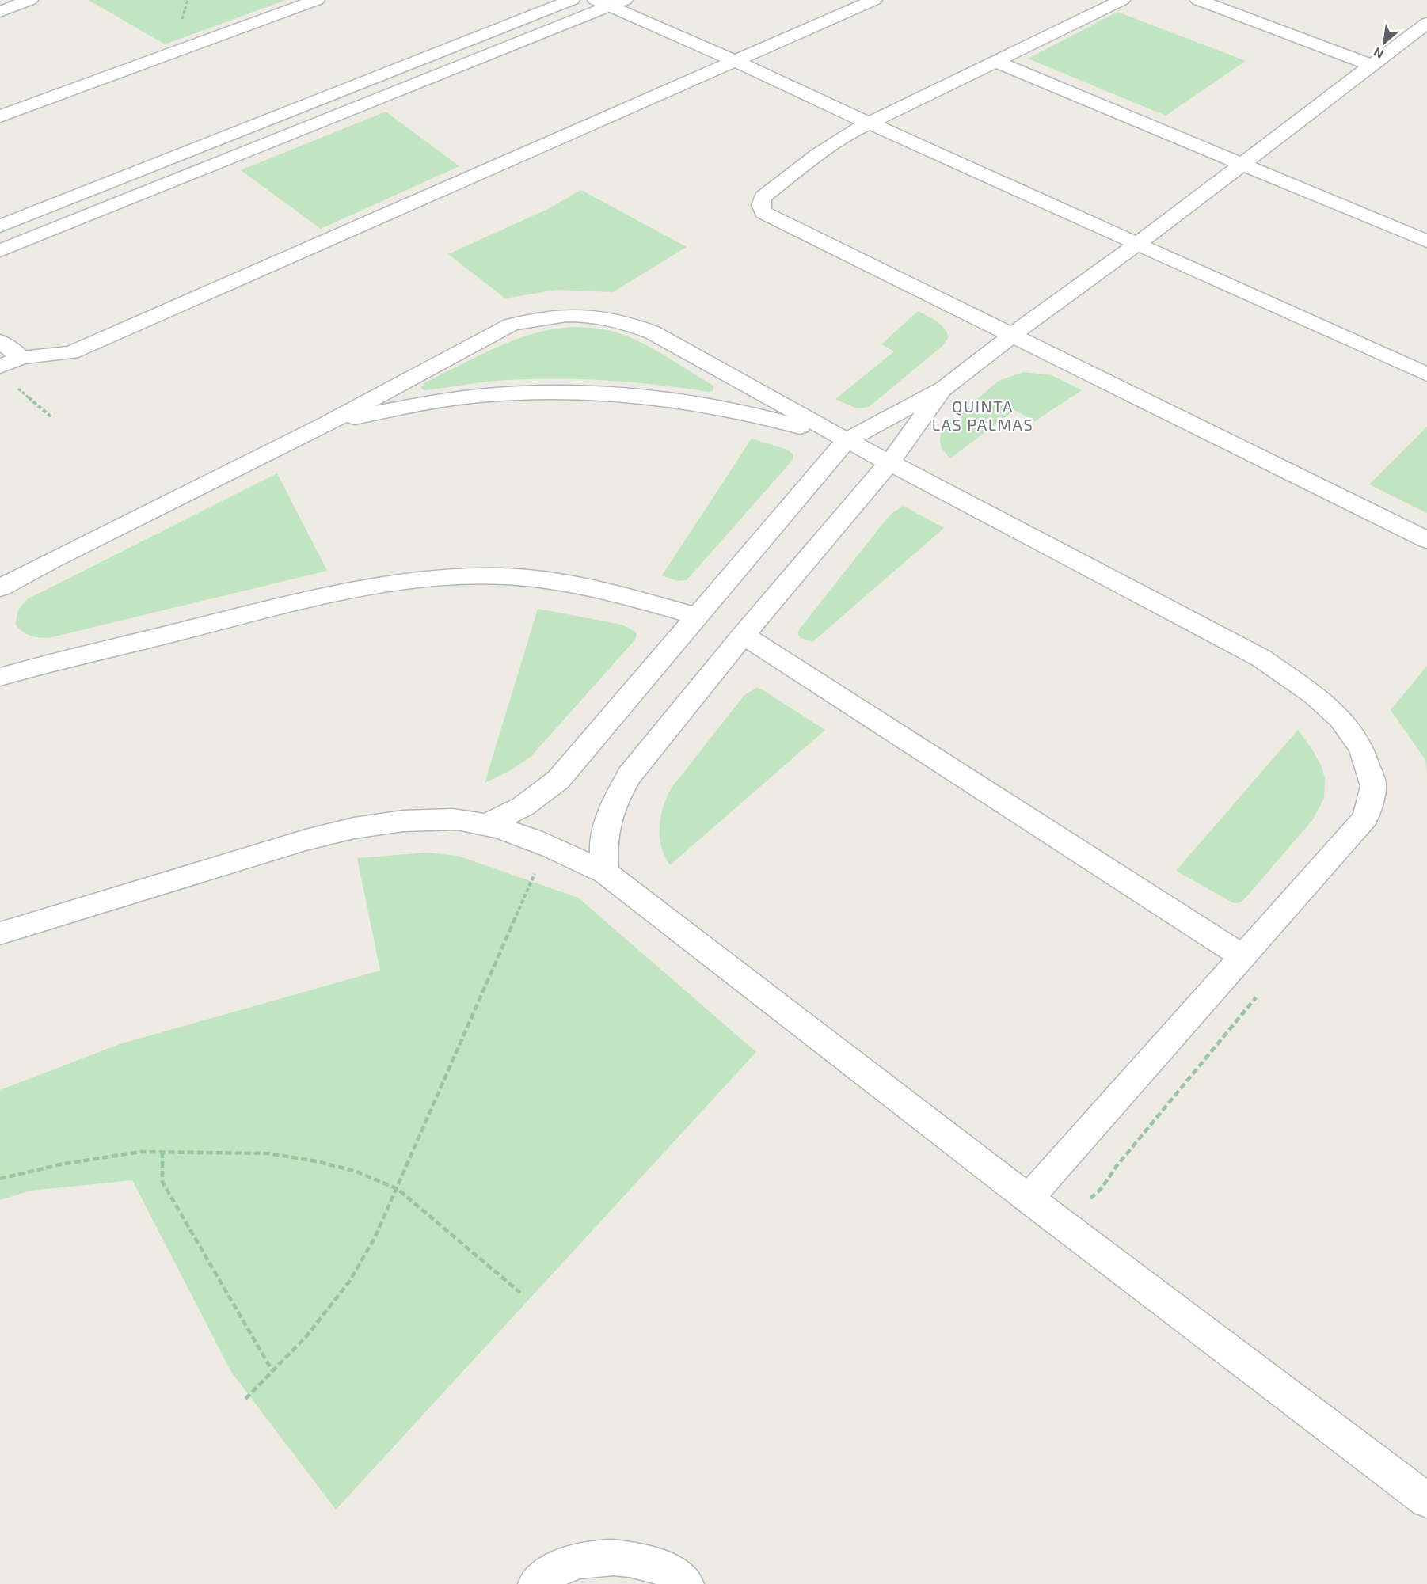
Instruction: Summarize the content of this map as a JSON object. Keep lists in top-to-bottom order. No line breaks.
{"districts":["QUINTA LAS PALMAS"],"north":"bottom left"}
